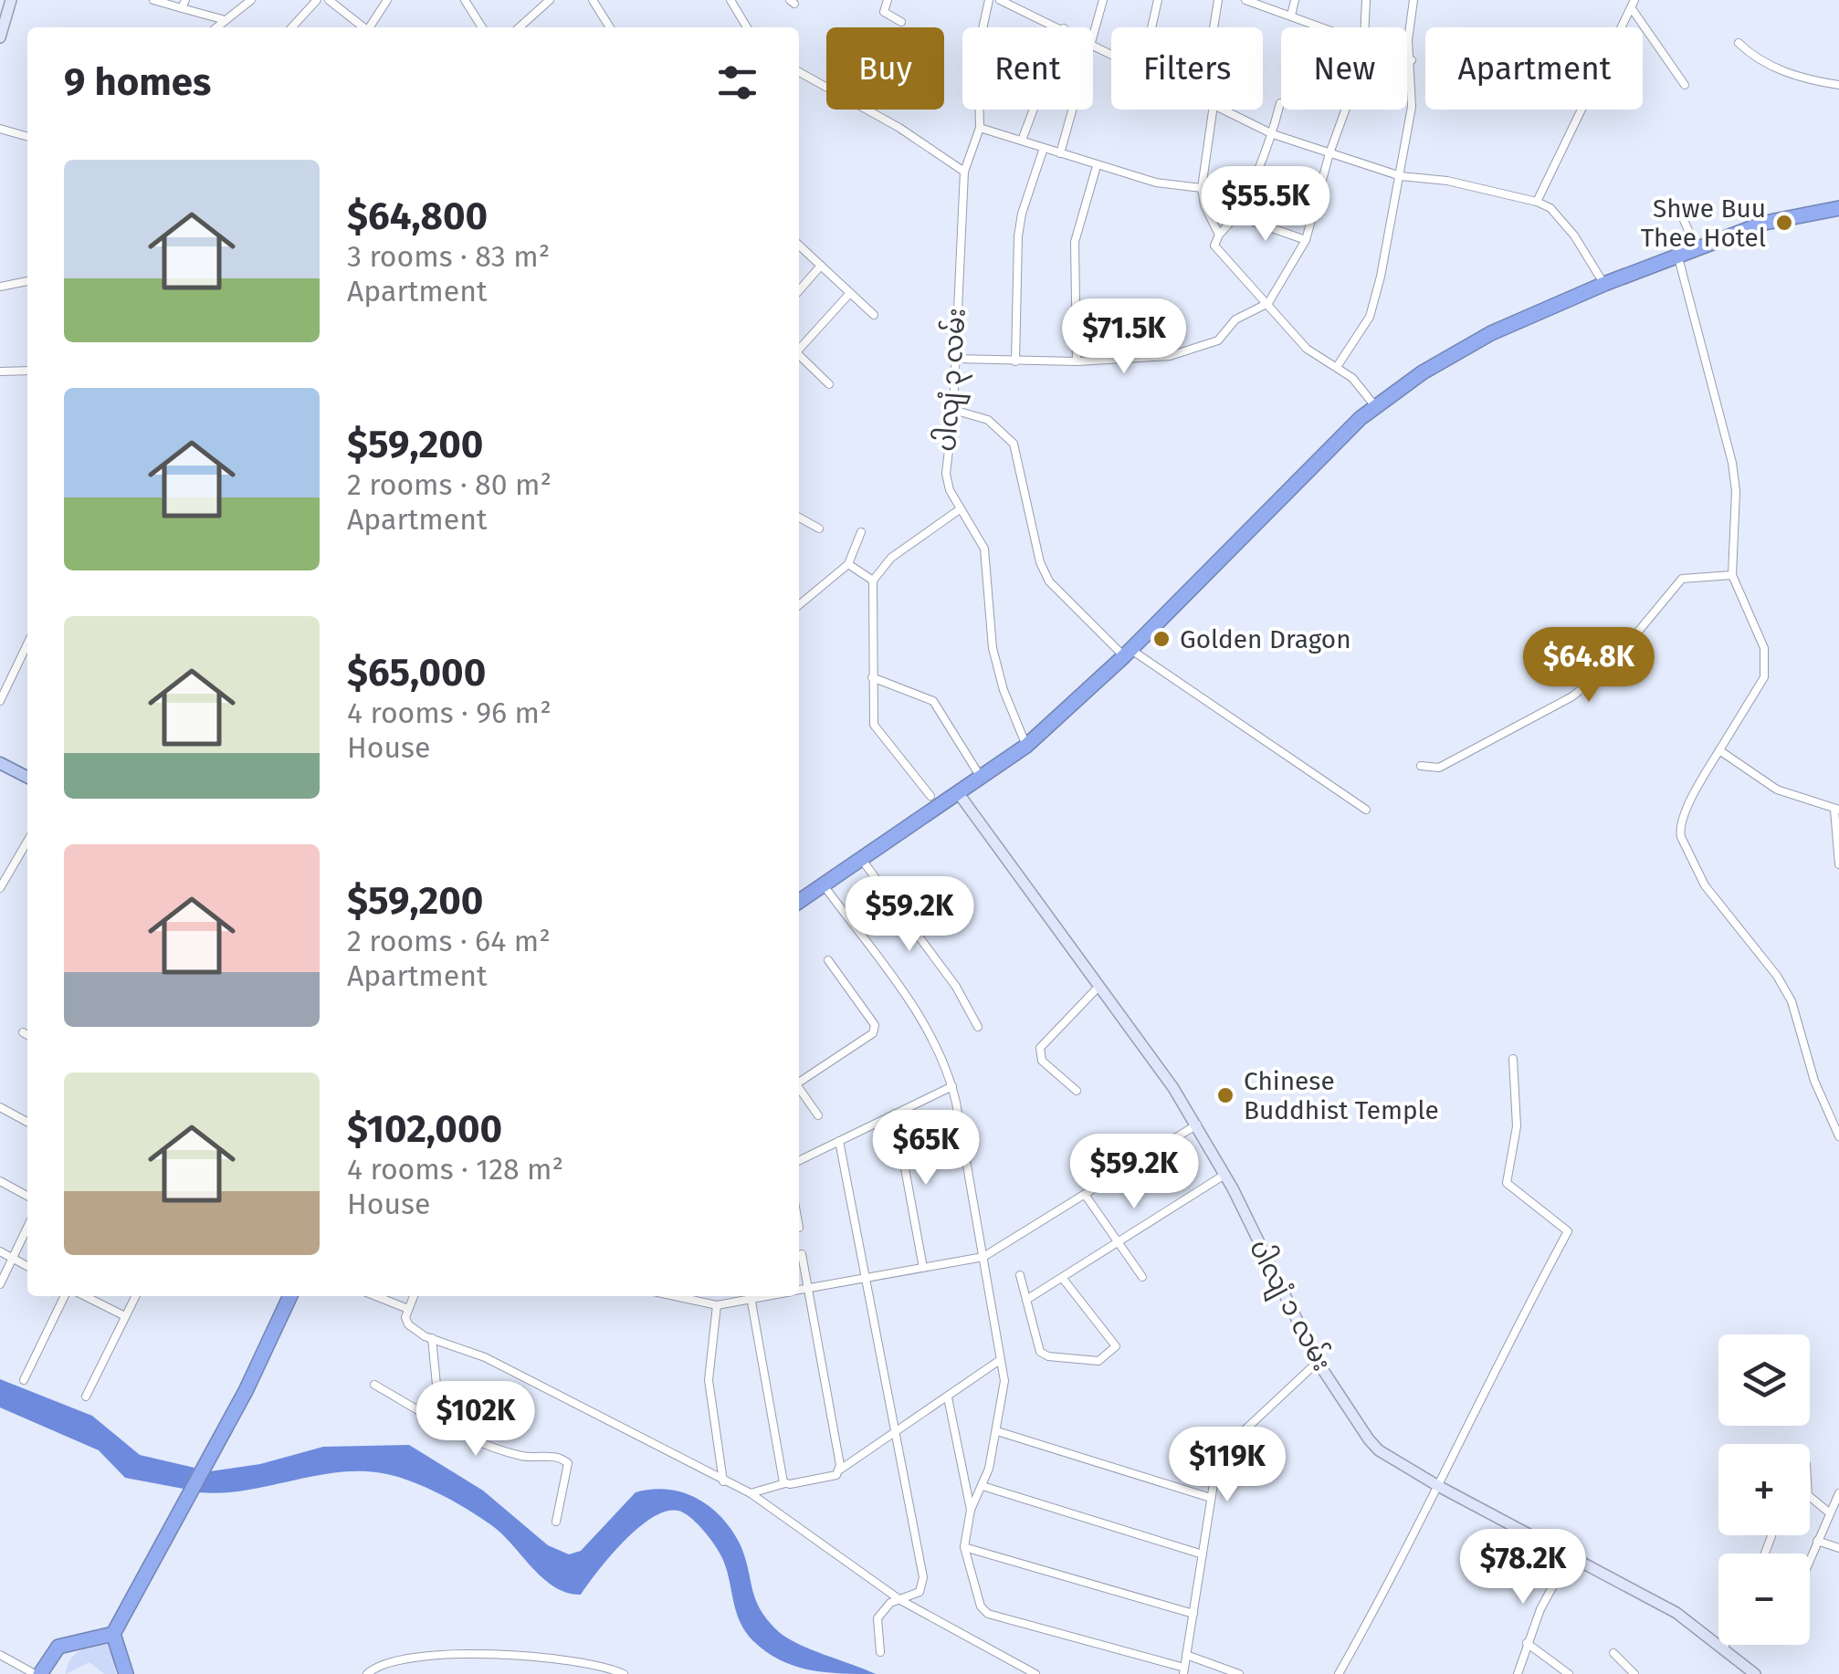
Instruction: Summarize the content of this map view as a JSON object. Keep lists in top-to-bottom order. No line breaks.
{"streets":{"street":["ပါလျံ ၃ လမ်း","ပါလျံ ၁ လမ်း"]},"places":["Shwe Buu Thee Hotel","Golden Dragon","Chinese Buddhist Temple"],"page":{"chip":["Buy","Rent","Filters","New","Apartment"],"heading":"9 homes","list":[{"name":"$64,800","note":"3 rooms · 83 m² · Apartment"},{"name":"$59,200","note":"2 rooms · 80 m² · Apartment"},{"name":"$65,000","note":"4 rooms · 96 m² · House"},{"name":"$59,200","note":"2 rooms · 64 m² · Apartment"},{"name":"$102,000","note":"4 rooms · 128 m² · House"}],"price":["$55.5K","$71.5K","$64.8K","$59.2K","$65K","$59.2K","$102K","$119K","$78.2K"],"map_buttons":["+","−"]}}
